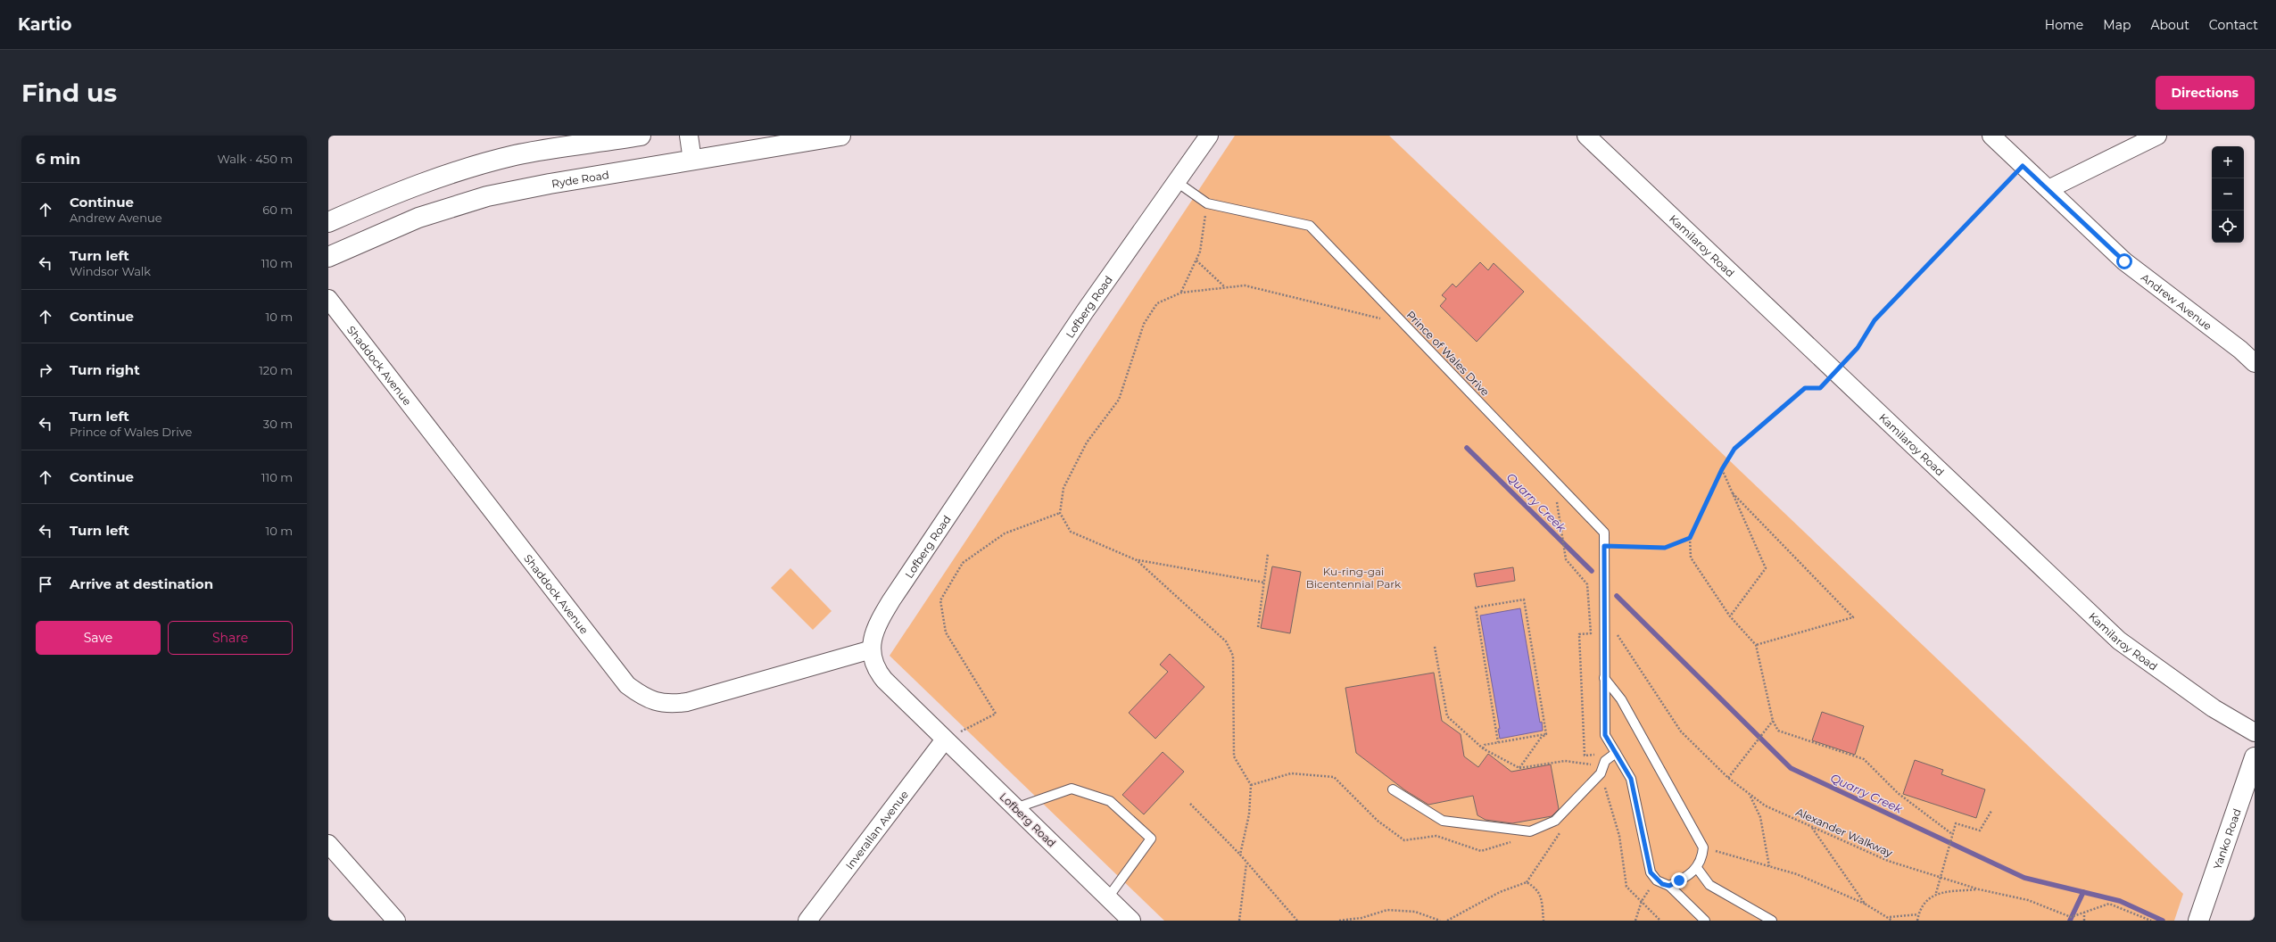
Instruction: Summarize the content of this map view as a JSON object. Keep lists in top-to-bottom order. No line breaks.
{"streets":{"main road":["Ryde Road","Yanko Road"],"street":["Kamilaroy Road","Andrew Avenue","Lofberg Road","Shaddock Avenue","Inverallan Avenue"],"lane":["Prince of Wales Drive"],"path":["Alexander Walkway"]},"crossings":[["Lofberg Road","Prince of Wales Drive"],["Lofberg Road","Shaddock Avenue"],["Lofberg Road","Inverallan Avenue"],["Prince of Wales Drive","Alexander Walkway"]],"water":["Quarry Creek"],"parks":["Ku-ring-gai Bicentennial Park"],"page":{"header":"Kartio","nav":["Home","Map","About","Contact"],"buttons":["Directions",["Save","Share"]],"title":"Find us","heading":["6 min","Walk · 450 m"],"map_buttons":["+","−"],"list":[["Continue","Andrew Avenue","60 m"],["Turn left","Windsor Walk","110 m"],["Continue","10 m"],["Turn right","120 m"],["Turn left","Prince of Wales Drive","30 m"],["Continue","110 m"],["Turn left","10 m"],"Arrive at destination"]}}
